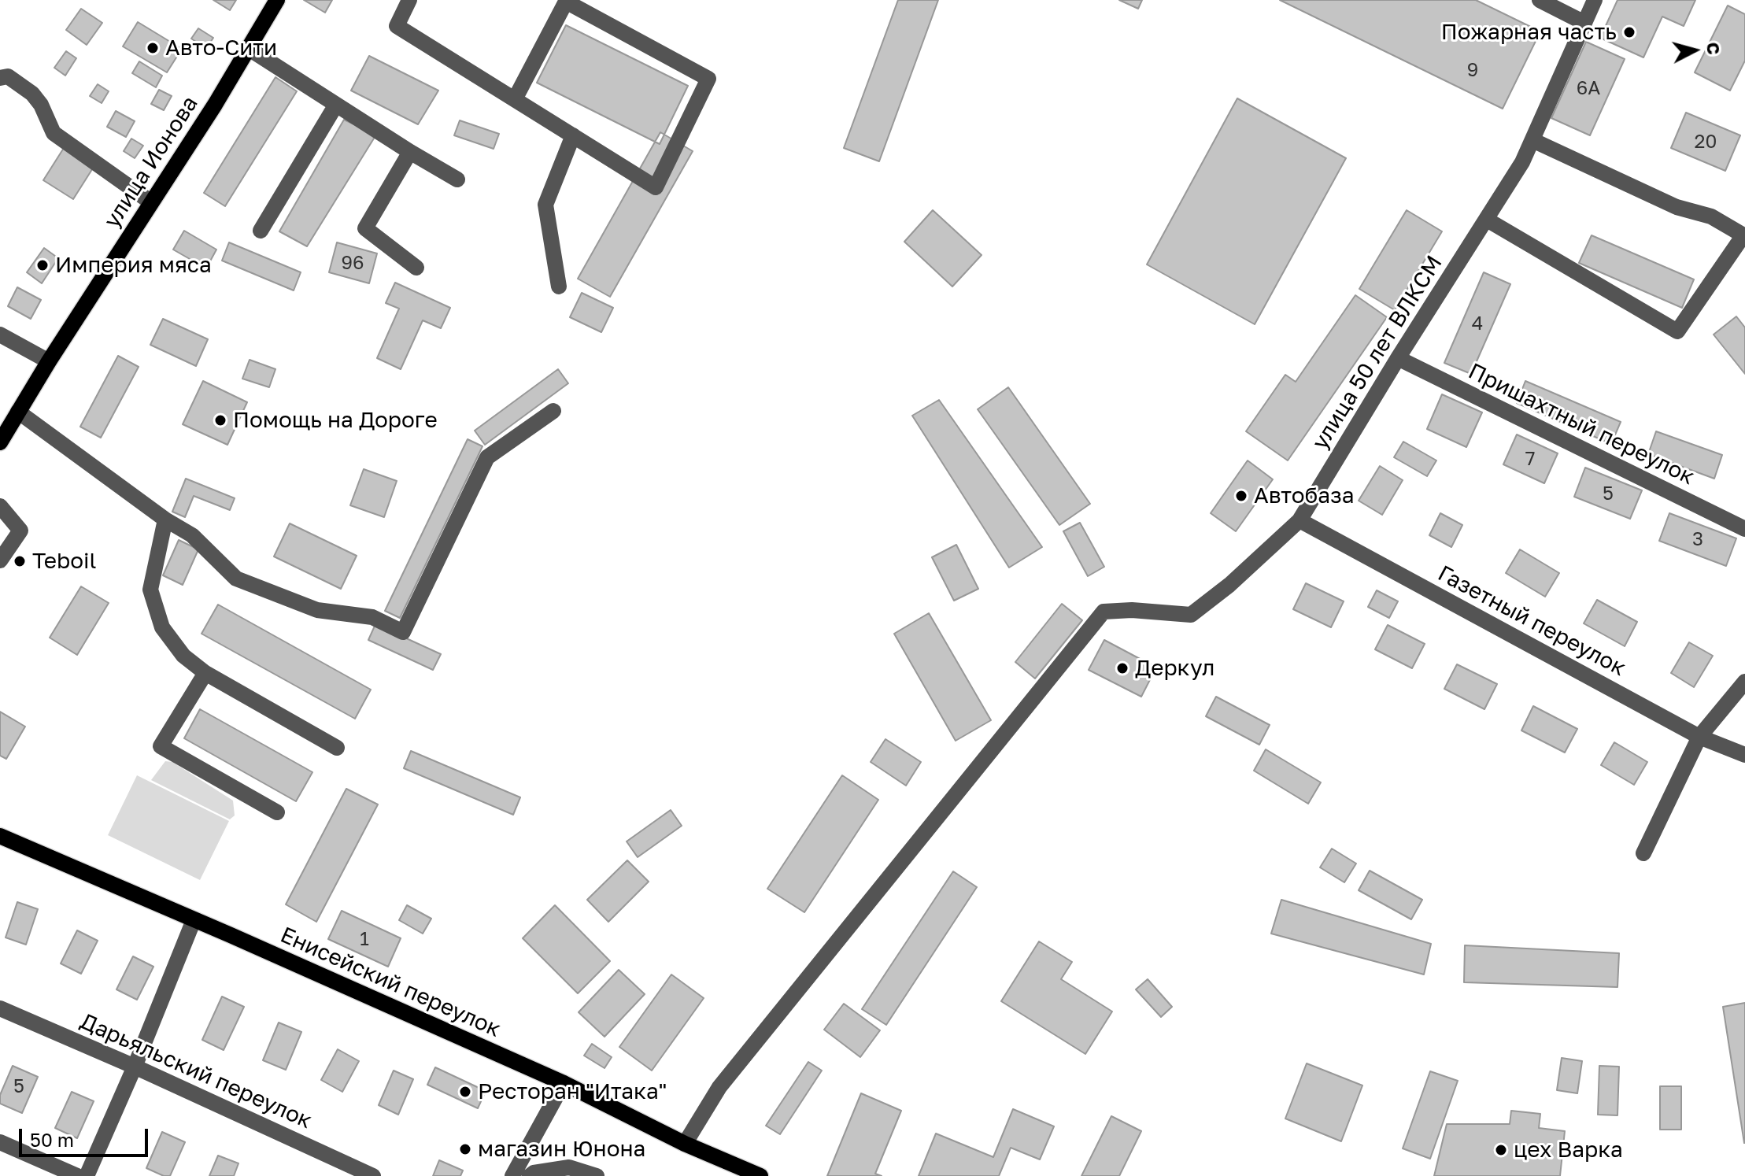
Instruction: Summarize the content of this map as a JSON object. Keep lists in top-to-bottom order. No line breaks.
{"streets":{"main road":["улица Ионова","Енисейский переулок"],"street":["улица 50 лет ВЛКСМ","Пришахтный переулок","Газетный переулок","Дарьяльский переулок"]},"crossings":[["улица 50 лет ВЛКСМ","Пришахтный переулок"],["улица 50 лет ВЛКСМ","Газетный переулок"],["улица 50 лет ВЛКСМ","Енисейский переулок"]],"places":["Пожарная часть","Авто-Сити","Империя мяса","Помощь на Дороге","Автобаза","Teboil","Деркул","Ресторан \"Итака\"","магазин Юнона","цех Варка"],"house_numbers":["9","6А","20","96","4","7","5","3","1","5"],"scale_bar":"50 m","north":"right"}
